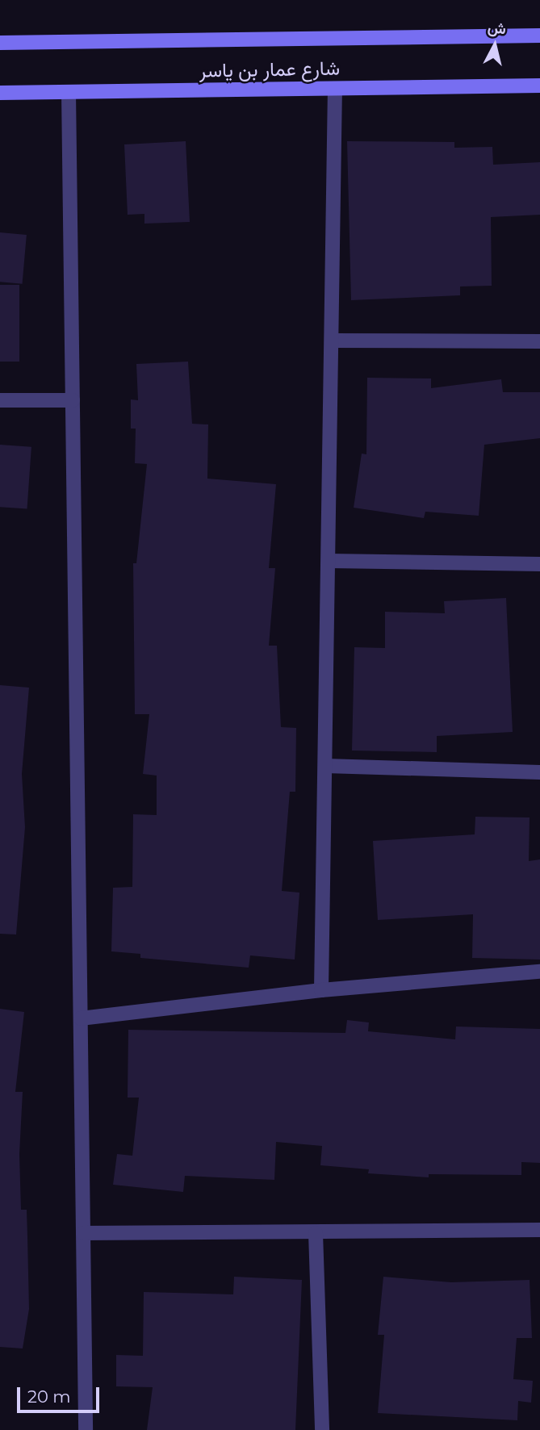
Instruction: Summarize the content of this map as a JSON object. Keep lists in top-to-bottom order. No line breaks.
{"streets":{"street":["شارع عمار بن ياسر"]},"scale_bar":"20 m","north":"top"}
